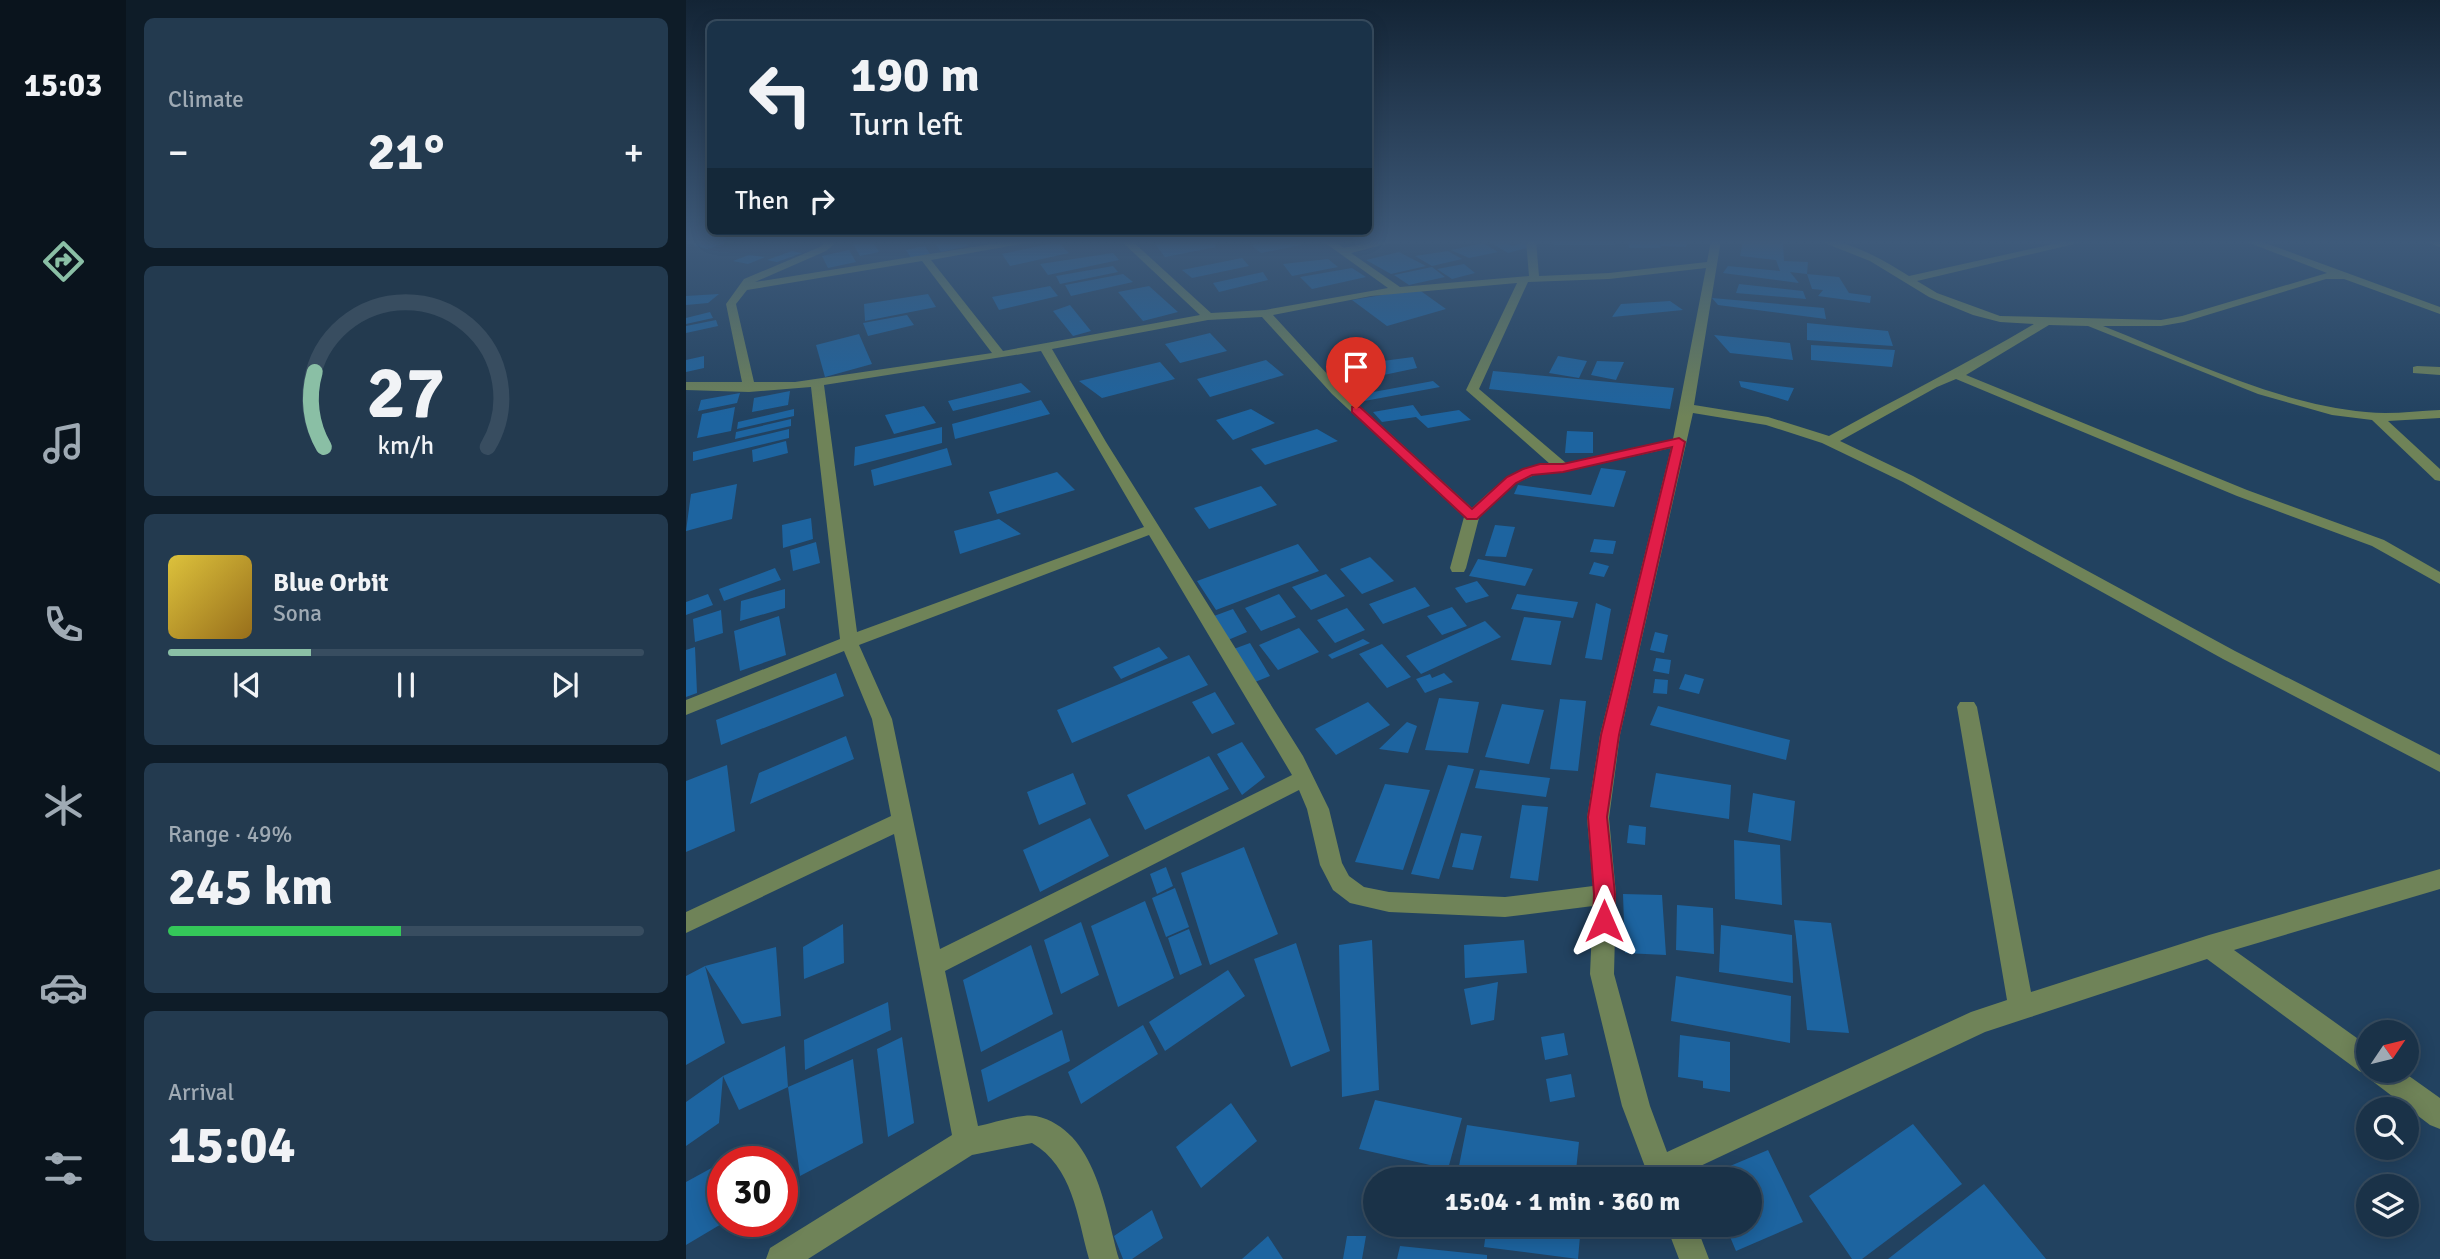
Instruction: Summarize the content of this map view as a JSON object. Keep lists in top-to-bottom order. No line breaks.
{"north":"top right","page":{"tabs":"15:03","tile":["Climate",["Range · 49%","245 km"],["Arrival","15:04"]],"turn":["190 m","Turn left"],"heat":["−","21°","+"],"then":"Then","song":["Blue Orbit","Sona"],"limit":"30","trip":"15:04 · 1 min · 360 m","gauge":["27","km/h"]}}
